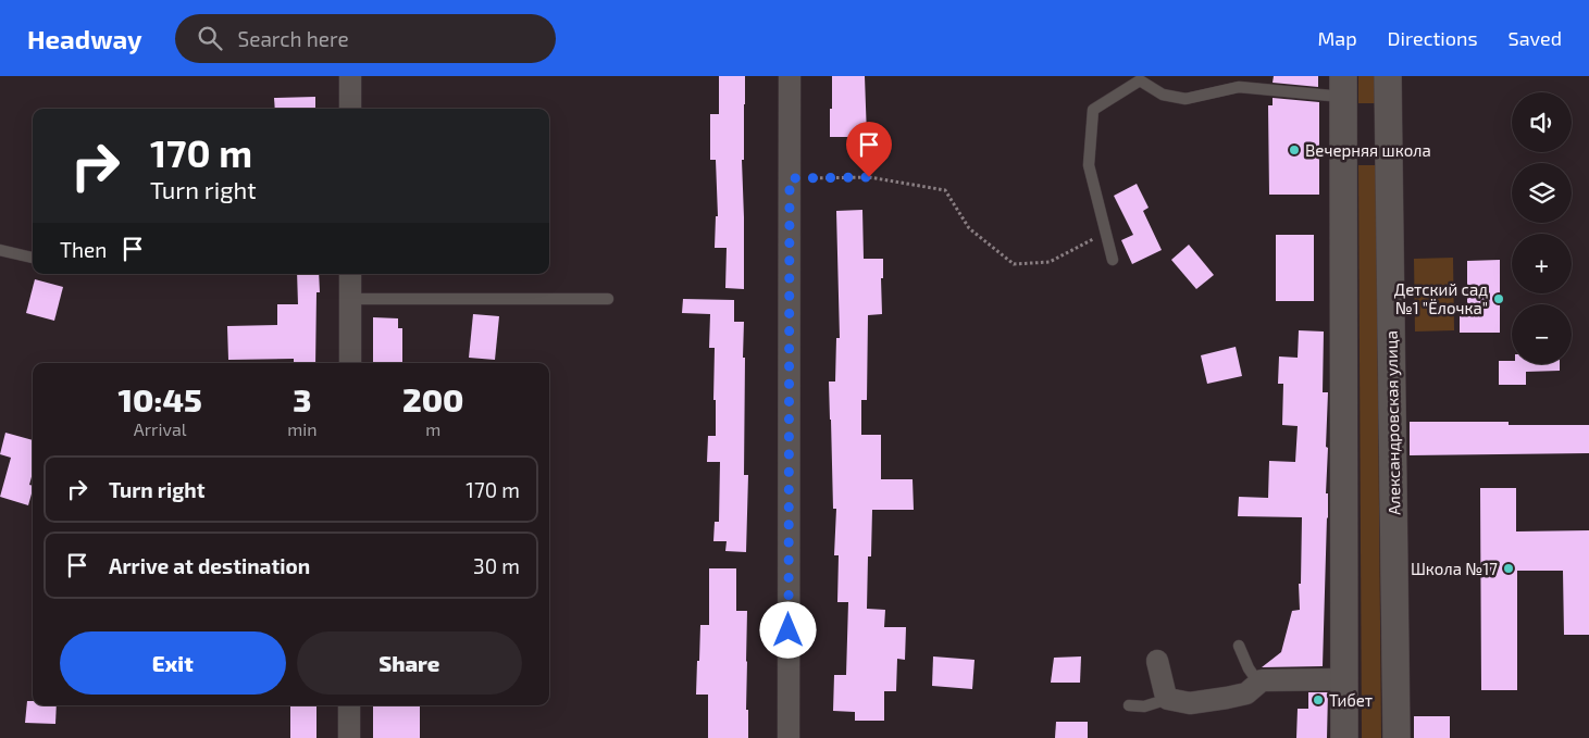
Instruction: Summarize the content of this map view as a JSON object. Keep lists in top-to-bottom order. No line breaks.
{"streets":{"street":["Александровская улица"]},"places":["Вечерняя школа","Детский сад №1 \"Ёлочка\"","Школа №17","Тибет"],"page":{"header":"Headway","search":"Search here","nav":["Map","Directions","Saved"],"map_buttons":["+","−"],"turn":["170 m","Turn right"],"then":"Then","eta":["10:45","Arrival","3","min","200","m"],"list":[{"name":"Turn right","value":"170 m"},{"name":"Arrive at destination","value":"30 m"}],"buttons":["Exit","Share"]}}
